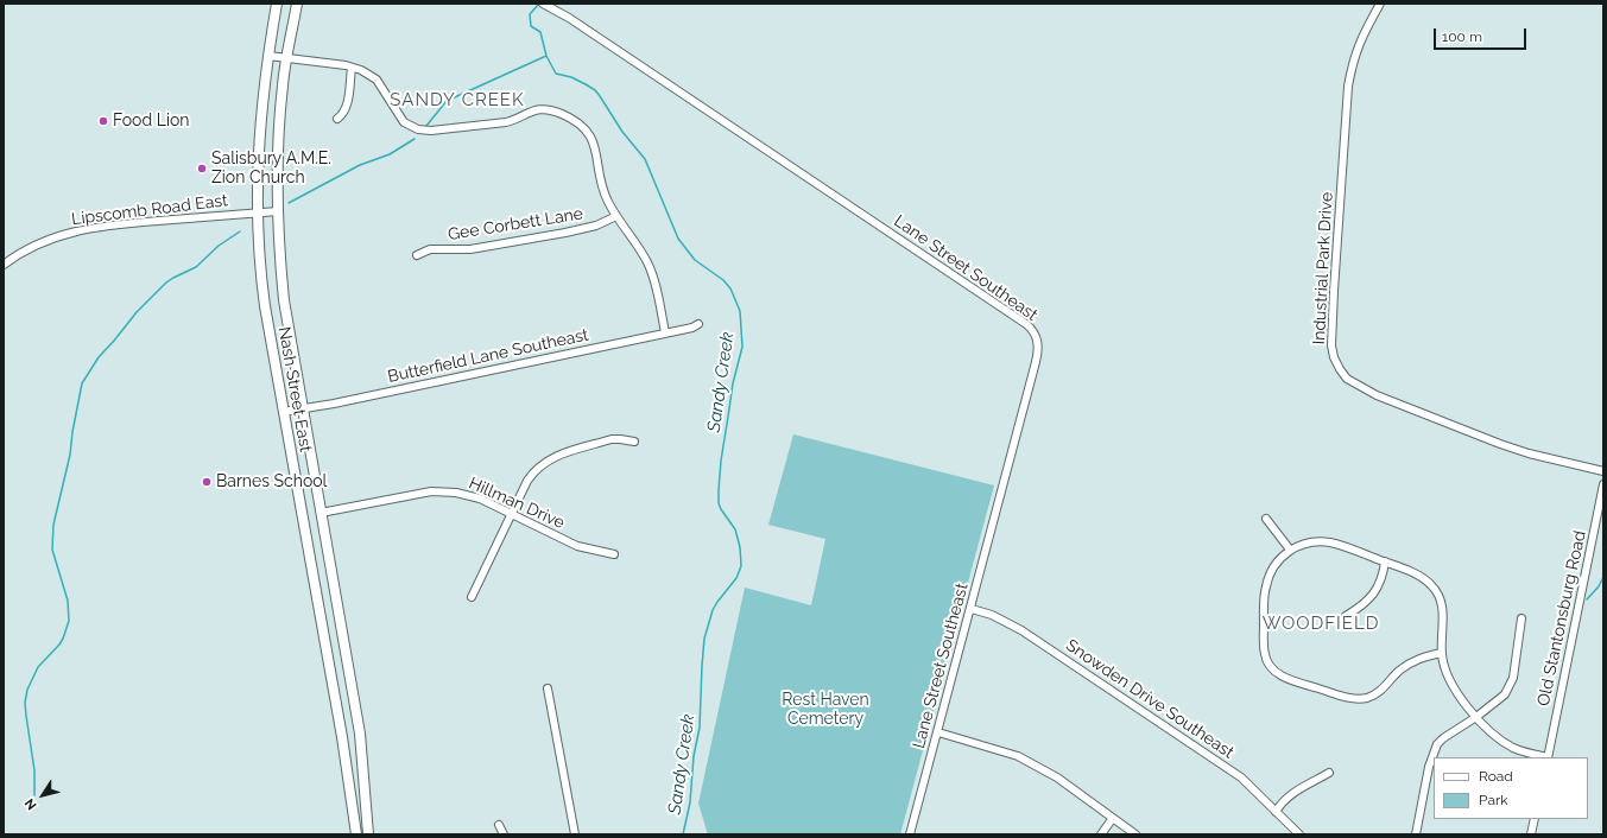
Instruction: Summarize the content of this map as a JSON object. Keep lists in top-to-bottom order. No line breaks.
{"streets":{"main road":["Nash Street East"],"street":["Lipscomb Road East","Gee Corbett Lane","Lane Street Southeast","Industrial Park Drive","Butterfield Lane Southeast","Hillman Drive","Old Stantonsburg Road","Snowden Drive Southeast"]},"crossings":[["Lipscomb Road East","Nash Street East"],["Lane Street Southeast","Snowden Drive Southeast"],["Butterfield Lane Southeast","Nash Street East"],["Nash Street East","Hillman Drive"]],"districts":["SANDY CREEK","WOODFIELD"],"water":["Sandy Creek"],"parks":["Rest Haven Cemetery"],"places":["Food Lion","Salisbury A.M.E. Zion Church","Barnes School"],"legend":["Road","Park"],"scale_bar":"100 m","north":"bottom left"}
